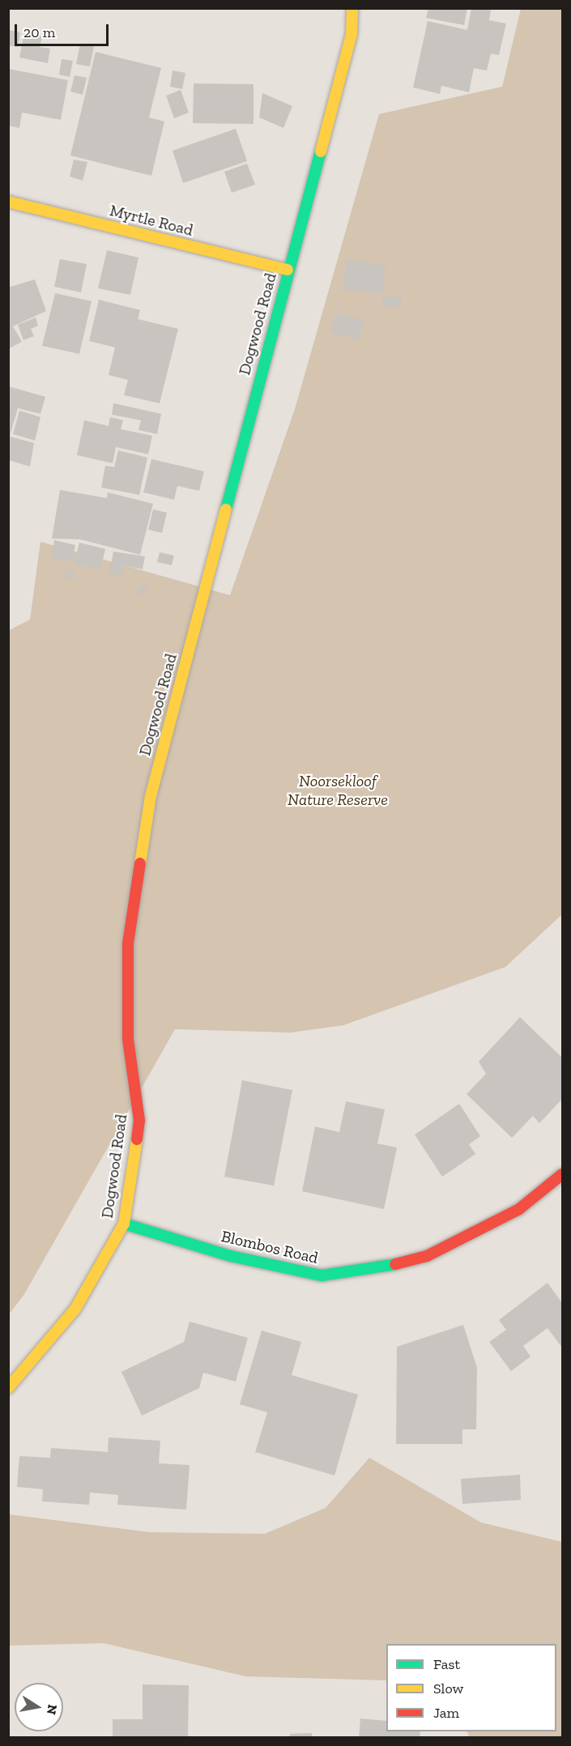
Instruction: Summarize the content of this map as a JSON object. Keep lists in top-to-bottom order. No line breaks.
{"streets":{"street":["Myrtle Road","Dogwood Road","Blombos Road"]},"crossings":[["Myrtle Road","Dogwood Road"],["Dogwood Road","Blombos Road"]],"parks":["Noorsekloof Nature Reserve"],"legend":["Fast","Slow","Jam"],"scale_bar":"20 m","north":"right"}
